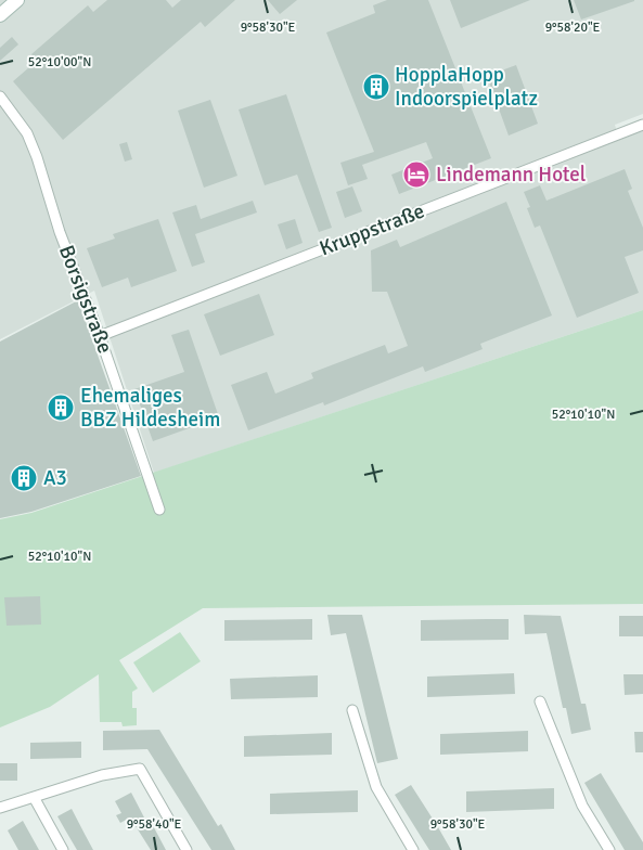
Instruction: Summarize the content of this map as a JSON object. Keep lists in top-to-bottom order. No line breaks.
{"streets":{"street":["Kruppstraße","Borsigstraße"]},"crossings":[["Kruppstraße","Borsigstraße"]],"places":{"building":["HopplaHopp Indoorspielplatz","Ehemaliges BBZ Hildesheim","A3"],"hotel":["Lindemann Hotel"]},"coordinates":["9°58'30\"E","9°58'20\"E","52°10'00\"N","52°10'10\"N","9°58'40\"E"]}
